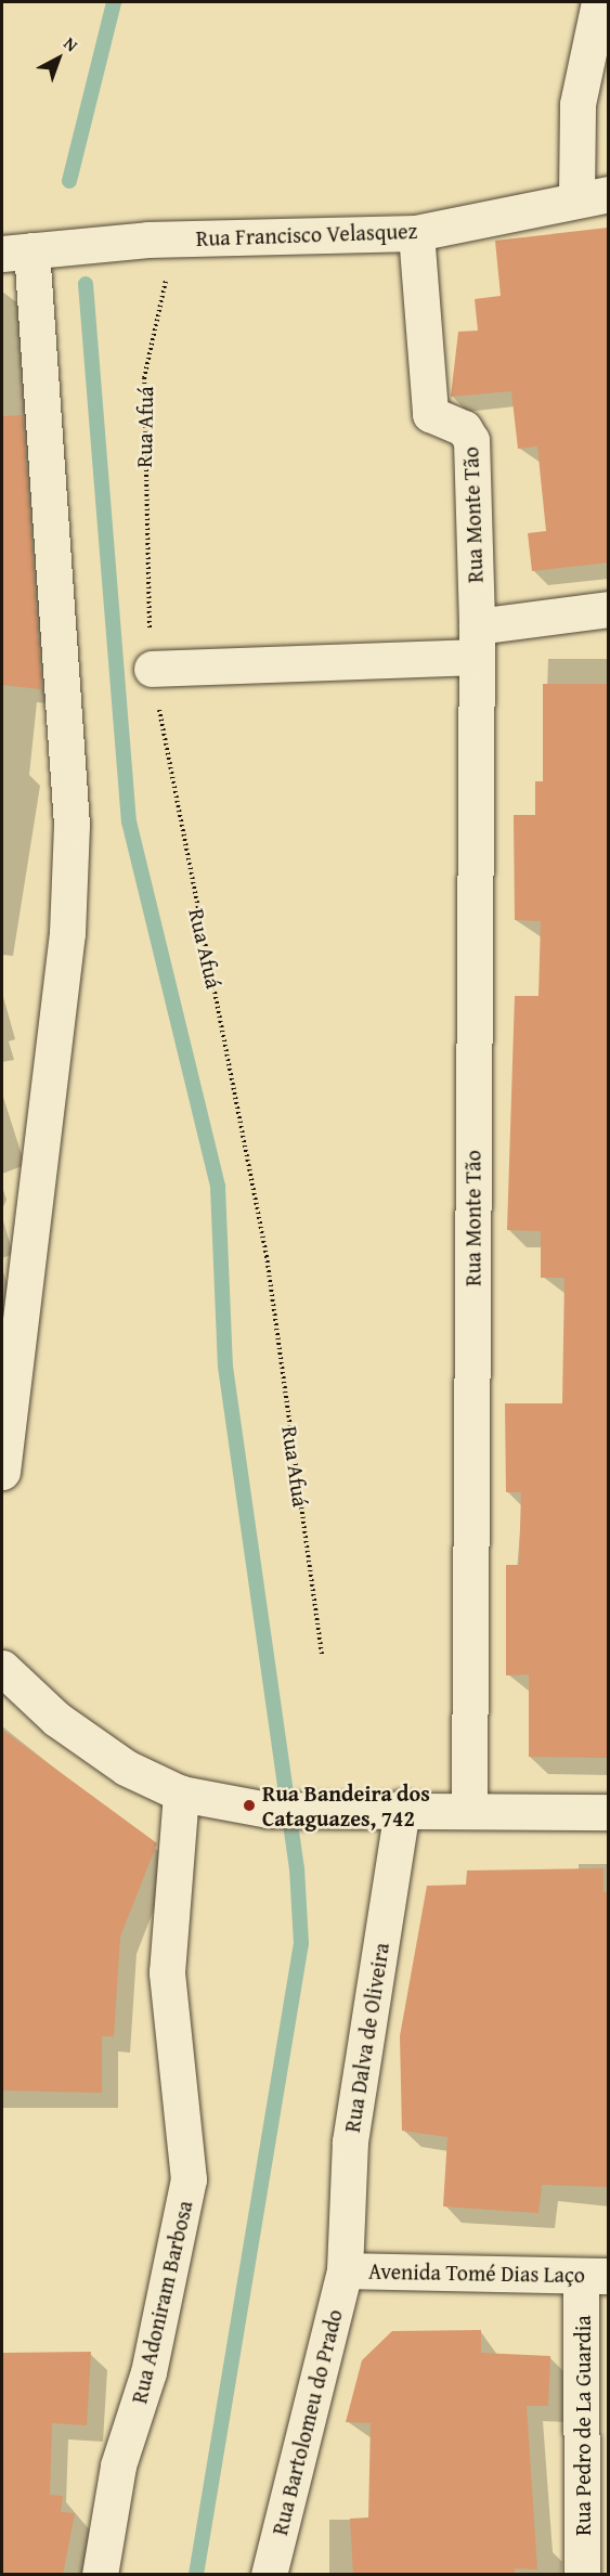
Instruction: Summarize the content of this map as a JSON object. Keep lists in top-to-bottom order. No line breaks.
{"streets":{"street":["Rua Francisco Velasquez","Rua Monte Tão","Rua Dalva de Oliveira","Avenida Tomé Dias Laço","Rua Adoniram Barbosa","Rua Bartolomeu do Prado","Rua Pedro de La Guardia"],"path":["Rua Afuá"]},"crossings":[["Rua Francisco Velasquez","Rua Afuá"],["Rua Francisco Velasquez","Rua Monte Tão"],["Rua Dalva de Oliveira","Avenida Tomé Dias Laço"],["Rua Dalva de Oliveira","Rua Bartolomeu do Prado"],["Avenida Tomé Dias Laço","Rua Bartolomeu do Prado"],["Avenida Tomé Dias Laço","Rua Pedro de La Guardia"]],"places":["Rua Bandeira dos Cataguazes, 742"],"north":"top right"}
